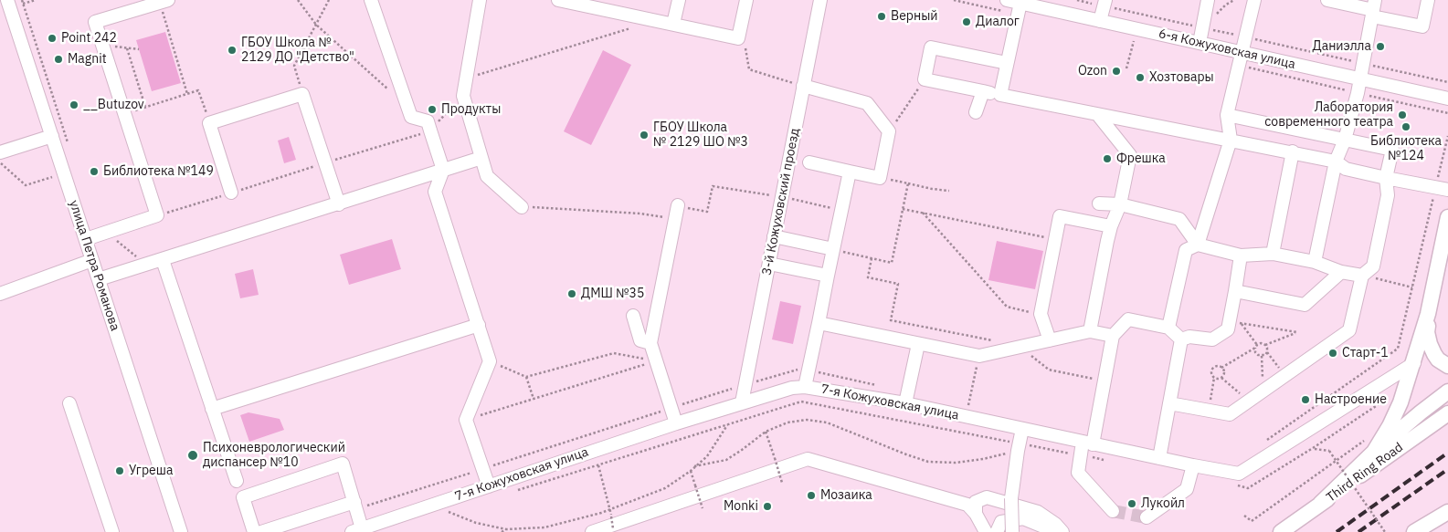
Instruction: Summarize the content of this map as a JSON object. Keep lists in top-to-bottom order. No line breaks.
{"streets":{"main road":["Third Ring Road"],"street":["6-я Кожуховская улица","3-й Кожуховский проезд","улица Петра Романова","7-я Кожуховская улица"]},"crossings":[["3-й Кожуховский проезд","7-я Кожуховская улица"]],"places":["Верный","Диалог","Point 242","Даниэлла","ГБОУ Школа № 2129 ДО \"Детство\"","Magnit","Ozon","Хозтовары","__Butuzov","Продукты","Лаборатория современного театра","Библиотека №124","ГБОУ Школа № 2129 ШО №3","Фрешка","Библиотека №149","ДМШ №35","Старт-1","Настроение","Психоневрологический диспансер №10","Угреша","Мозаика","Лукойл","Monki"]}
